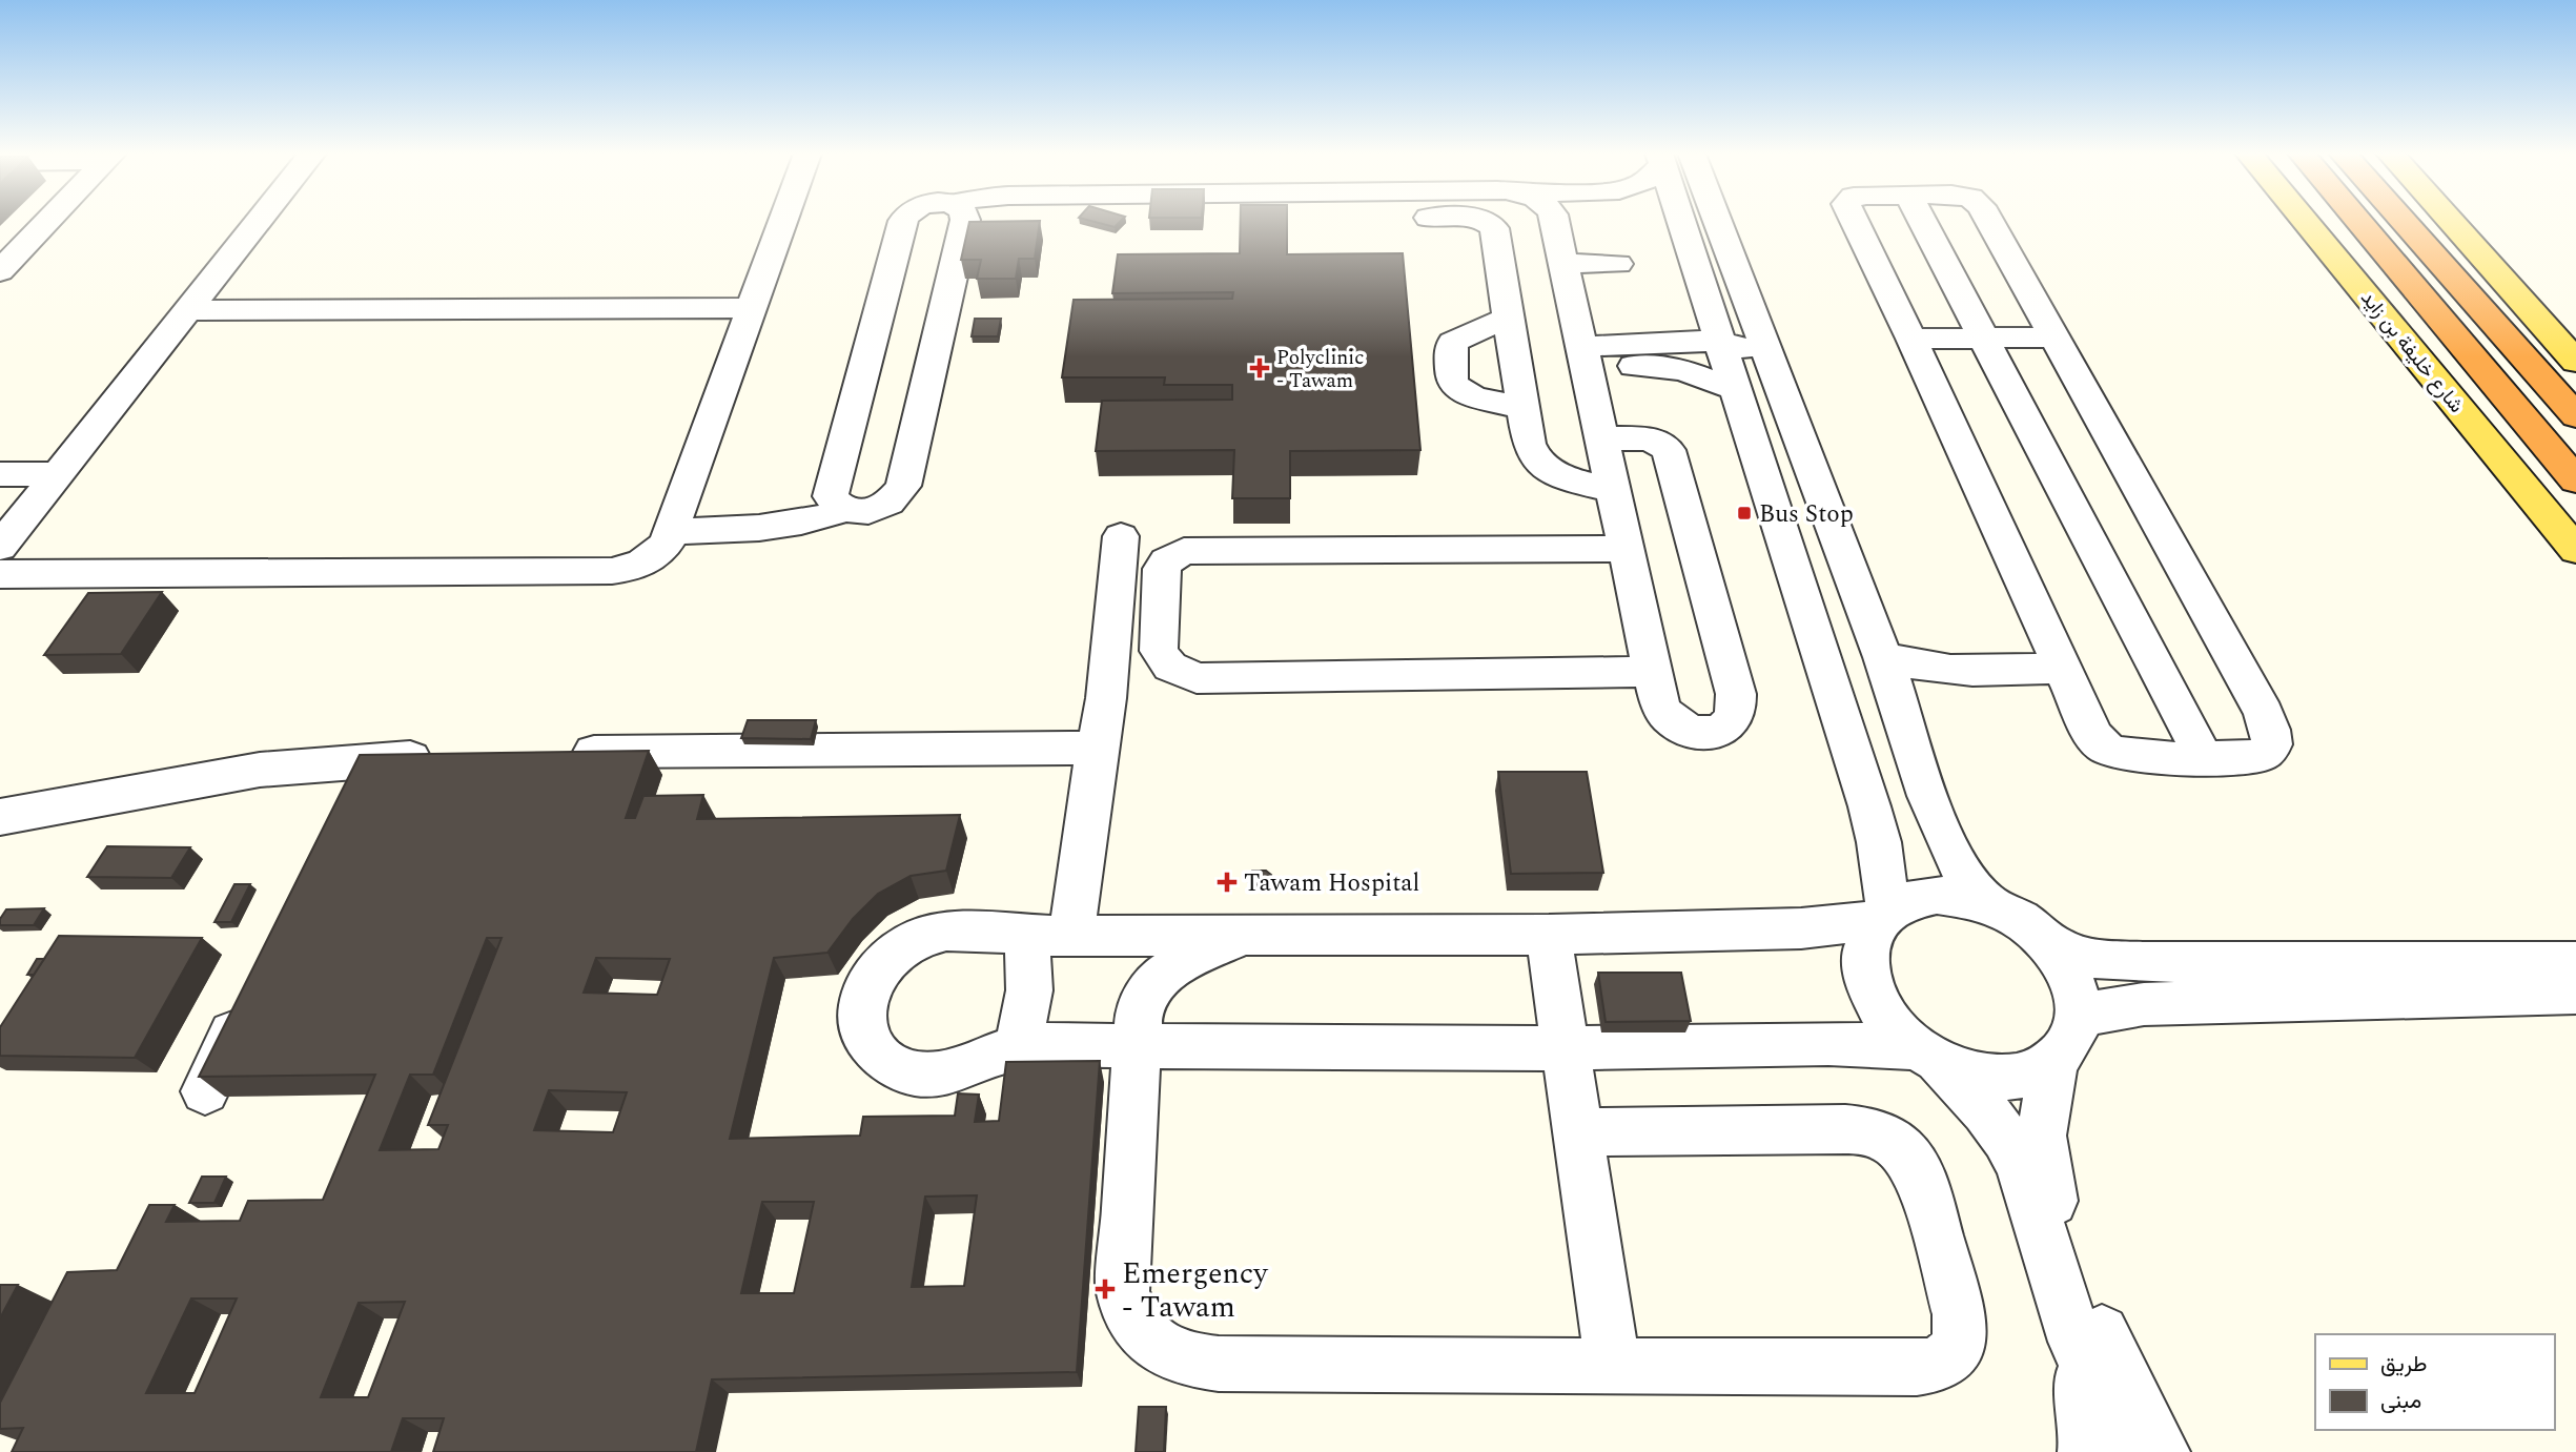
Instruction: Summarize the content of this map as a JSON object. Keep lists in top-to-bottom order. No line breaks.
{"streets":{"highway":["شارع خليفة بن زايد"]},"places":{"health":["Polyclinic - Tawam","Tawam Hospital","Emergency - Tawam"],"transit":["Bus Stop"]},"legend":["طريق","مبنى"]}
